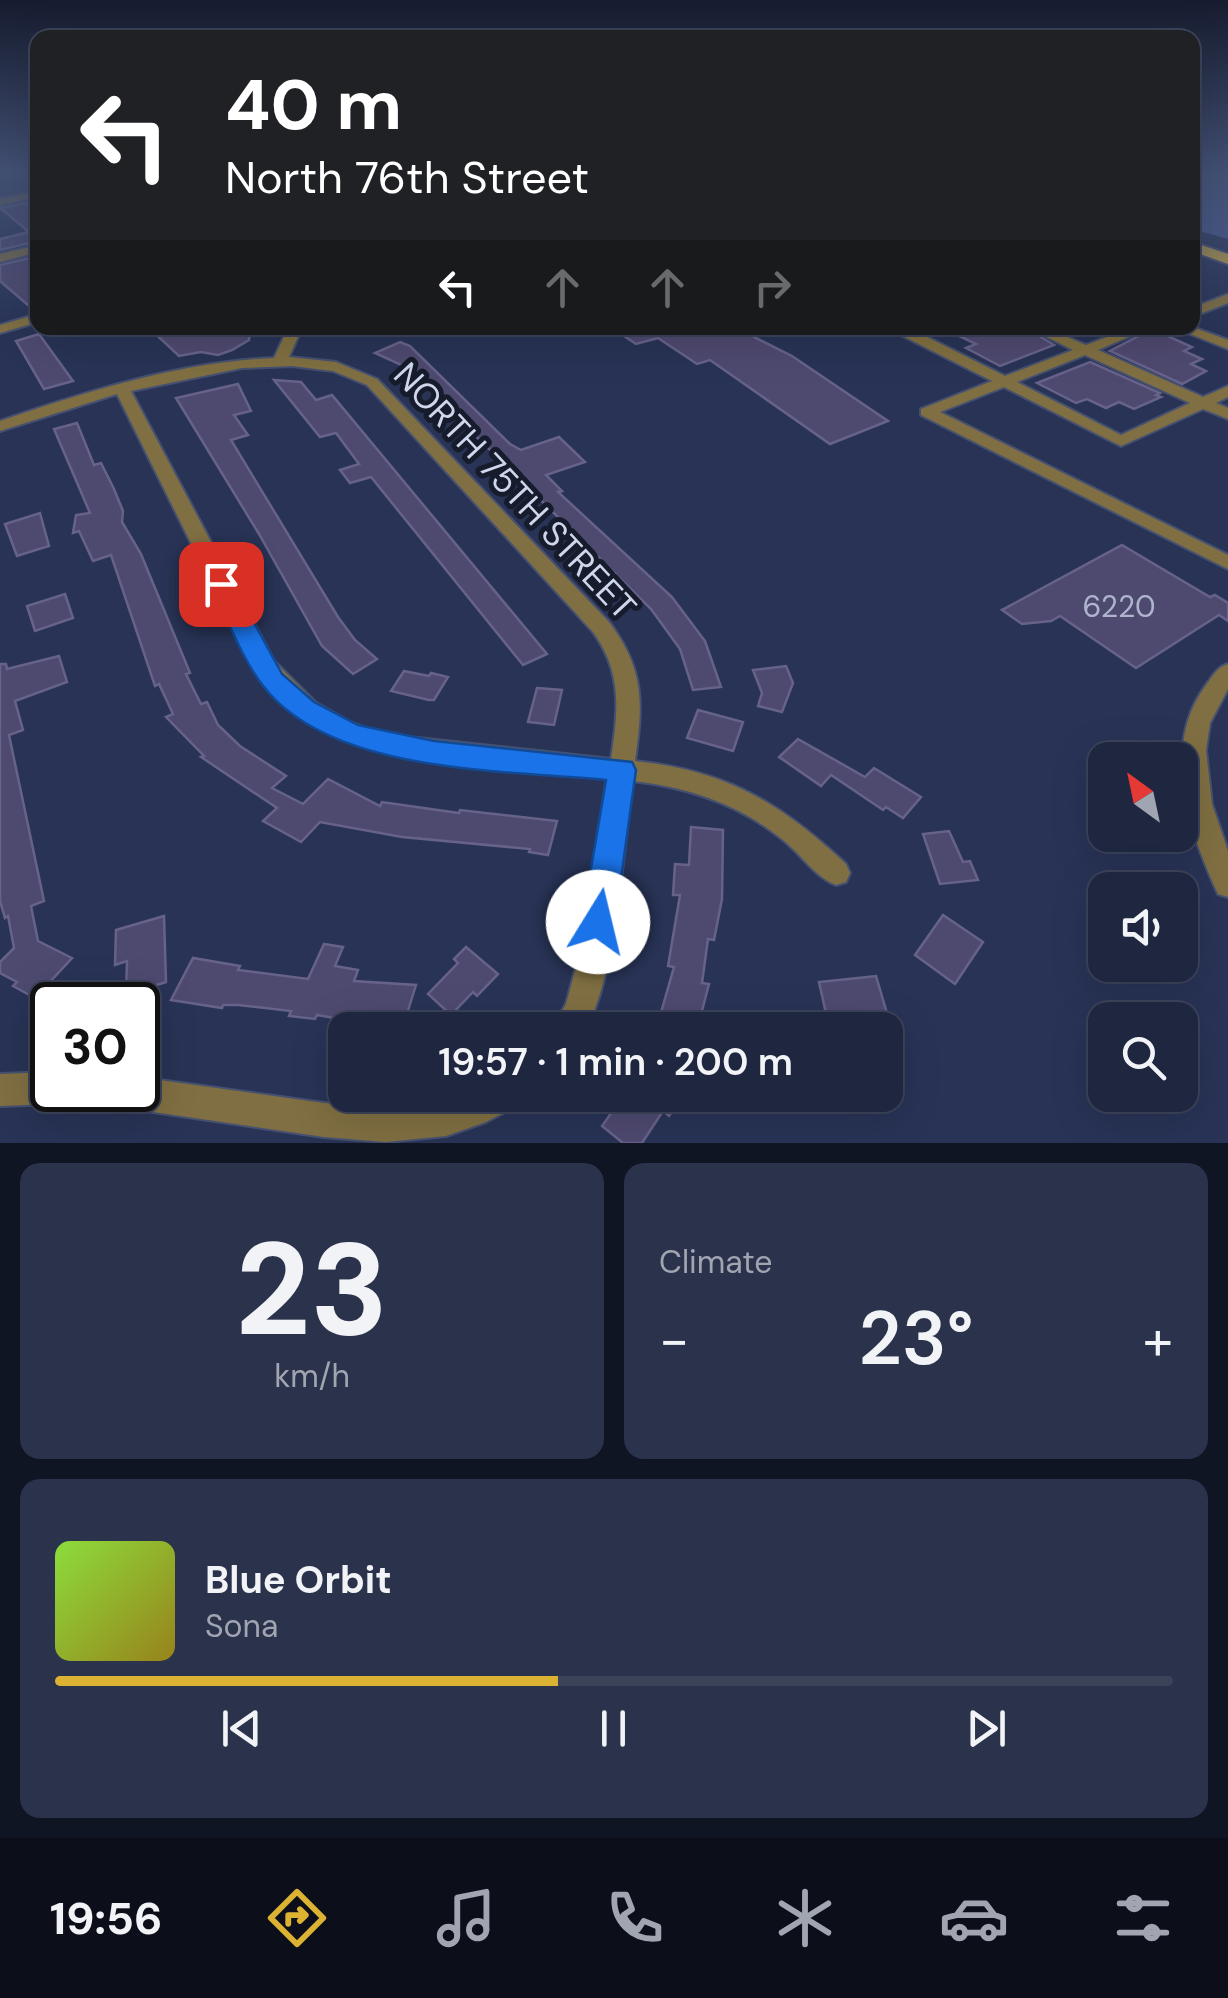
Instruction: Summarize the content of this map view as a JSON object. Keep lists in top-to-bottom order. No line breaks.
{"streets":{"street":["NORTH 75TH STREET"]},"house_numbers":["6220"],"north":"top left","page":{"turn":["40 m","North 76th Street"],"limit":"30","trip":"19:57 · 1 min · 200 m","tile":[["23","km/h"],"Climate"],"heat":["−","23°","+"],"song":["Blue Orbit","Sona"],"tabs":"19:56"}}
